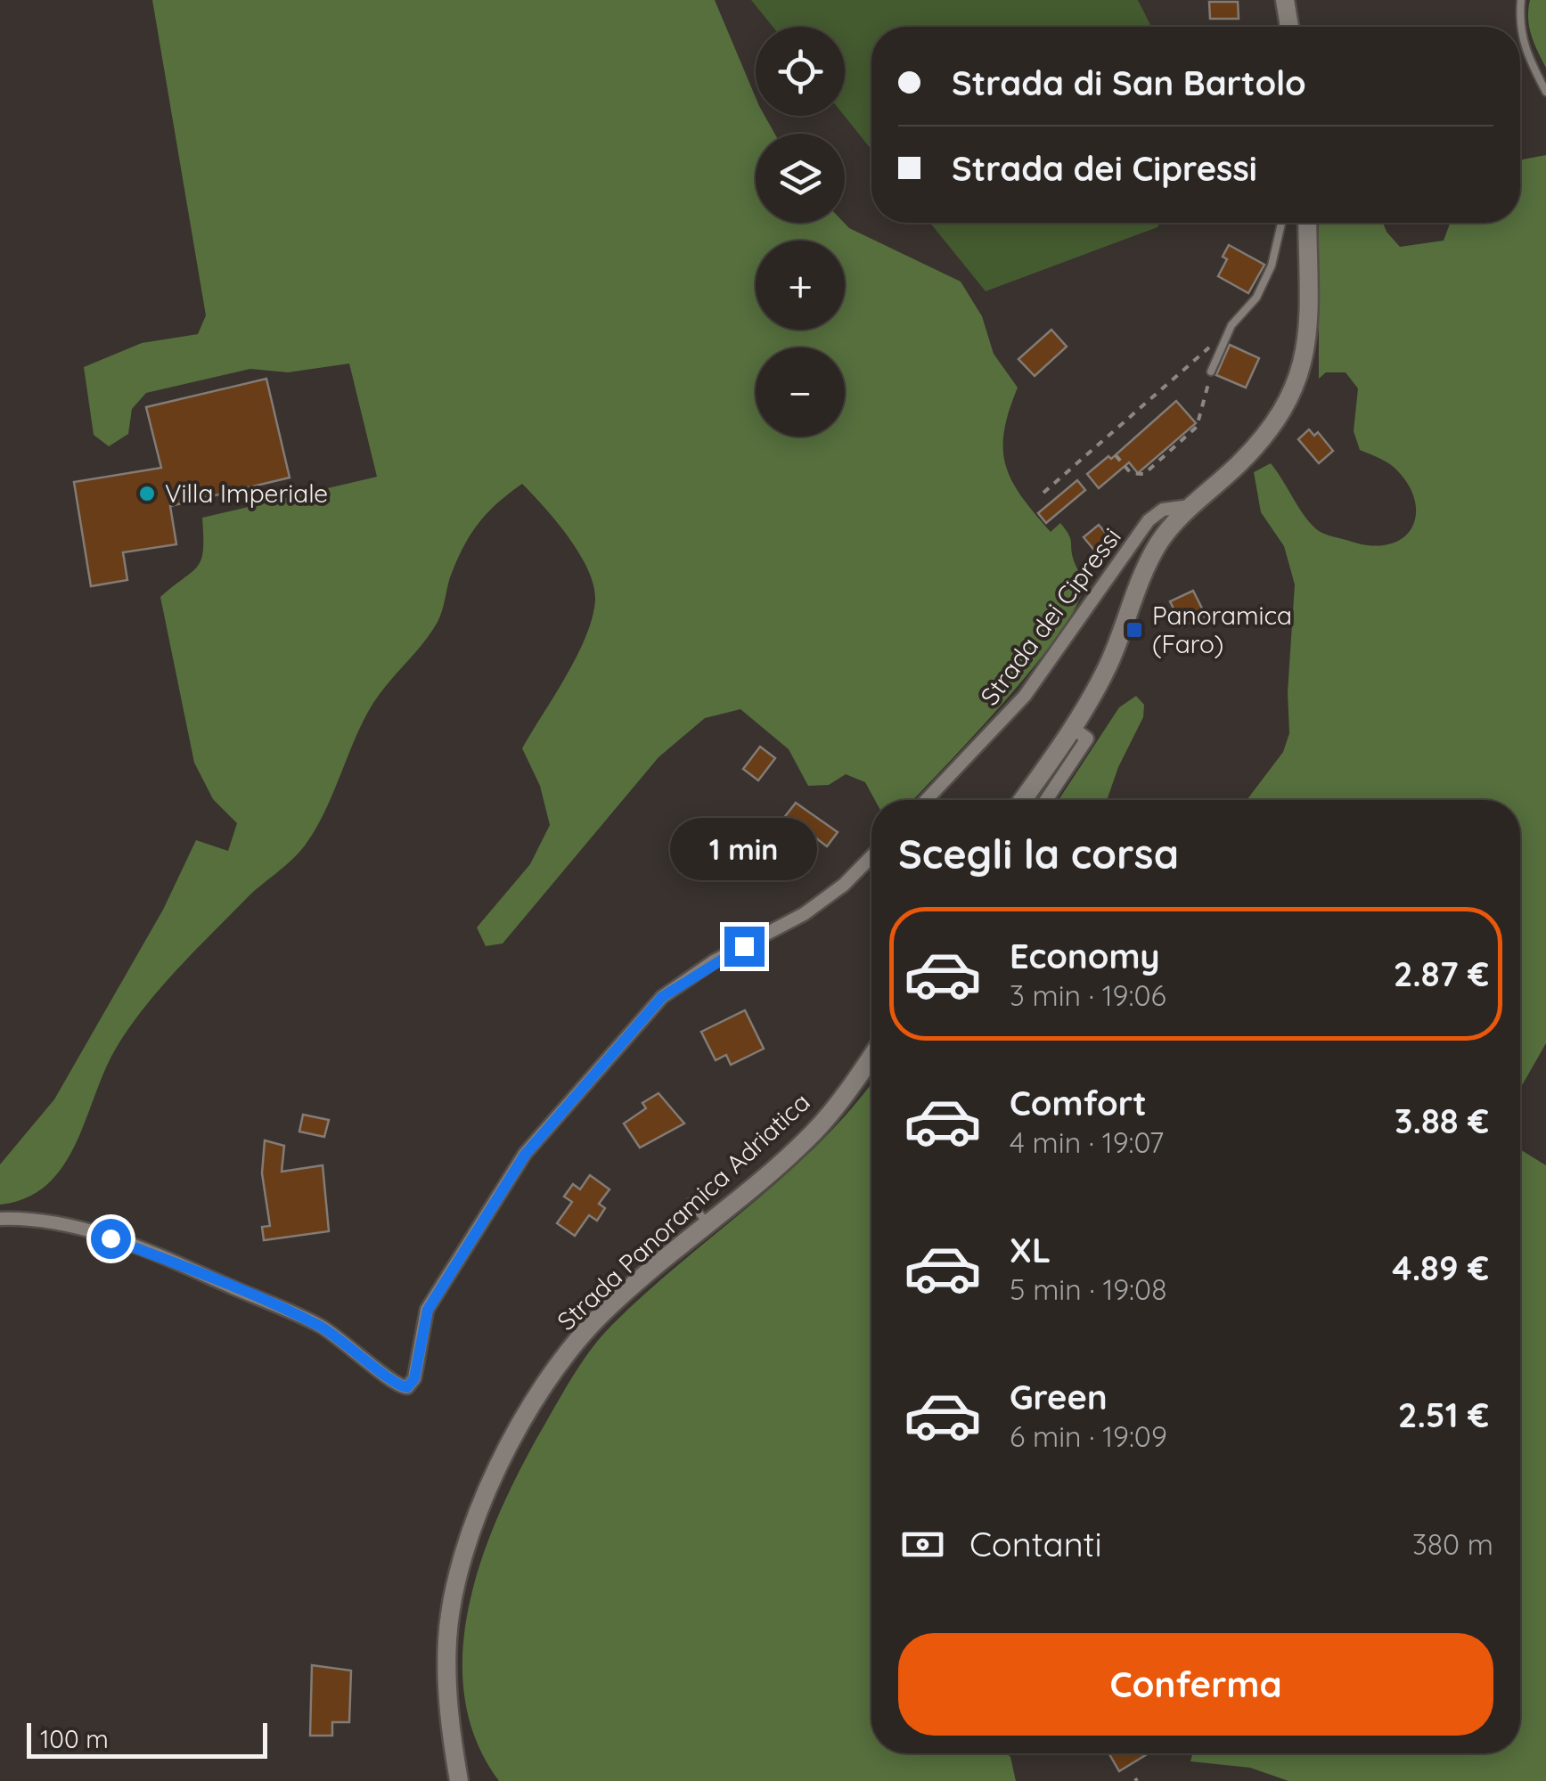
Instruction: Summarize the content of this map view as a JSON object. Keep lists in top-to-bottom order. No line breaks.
{"streets":{"street":["Strada dei Cipressi","Strada Panoramica Adriatica"]},"places":{"other":["Villa Imperiale"],"transit":["Panoramica (Faro)"]},"scale_bar":"100 m","page":{"map_buttons":["+","−"],"banner":["Strada di San Bartolo","Strada dei Cipressi"],"heading":"Scegli la corsa","bubble":"1 min","list":[{"name":"Economy","note":"3 min · 19:06","value":"2.87 €"},{"name":"Comfort","note":"4 min · 19:07","value":"3.88 €"},{"name":"XL","note":"5 min · 19:08","value":"4.89 €"},{"name":"Green","note":"6 min · 19:09","value":"2.51 €"}],"pay":["Contanti","380 m"],"buttons":"Conferma","scale":"100 m"}}
